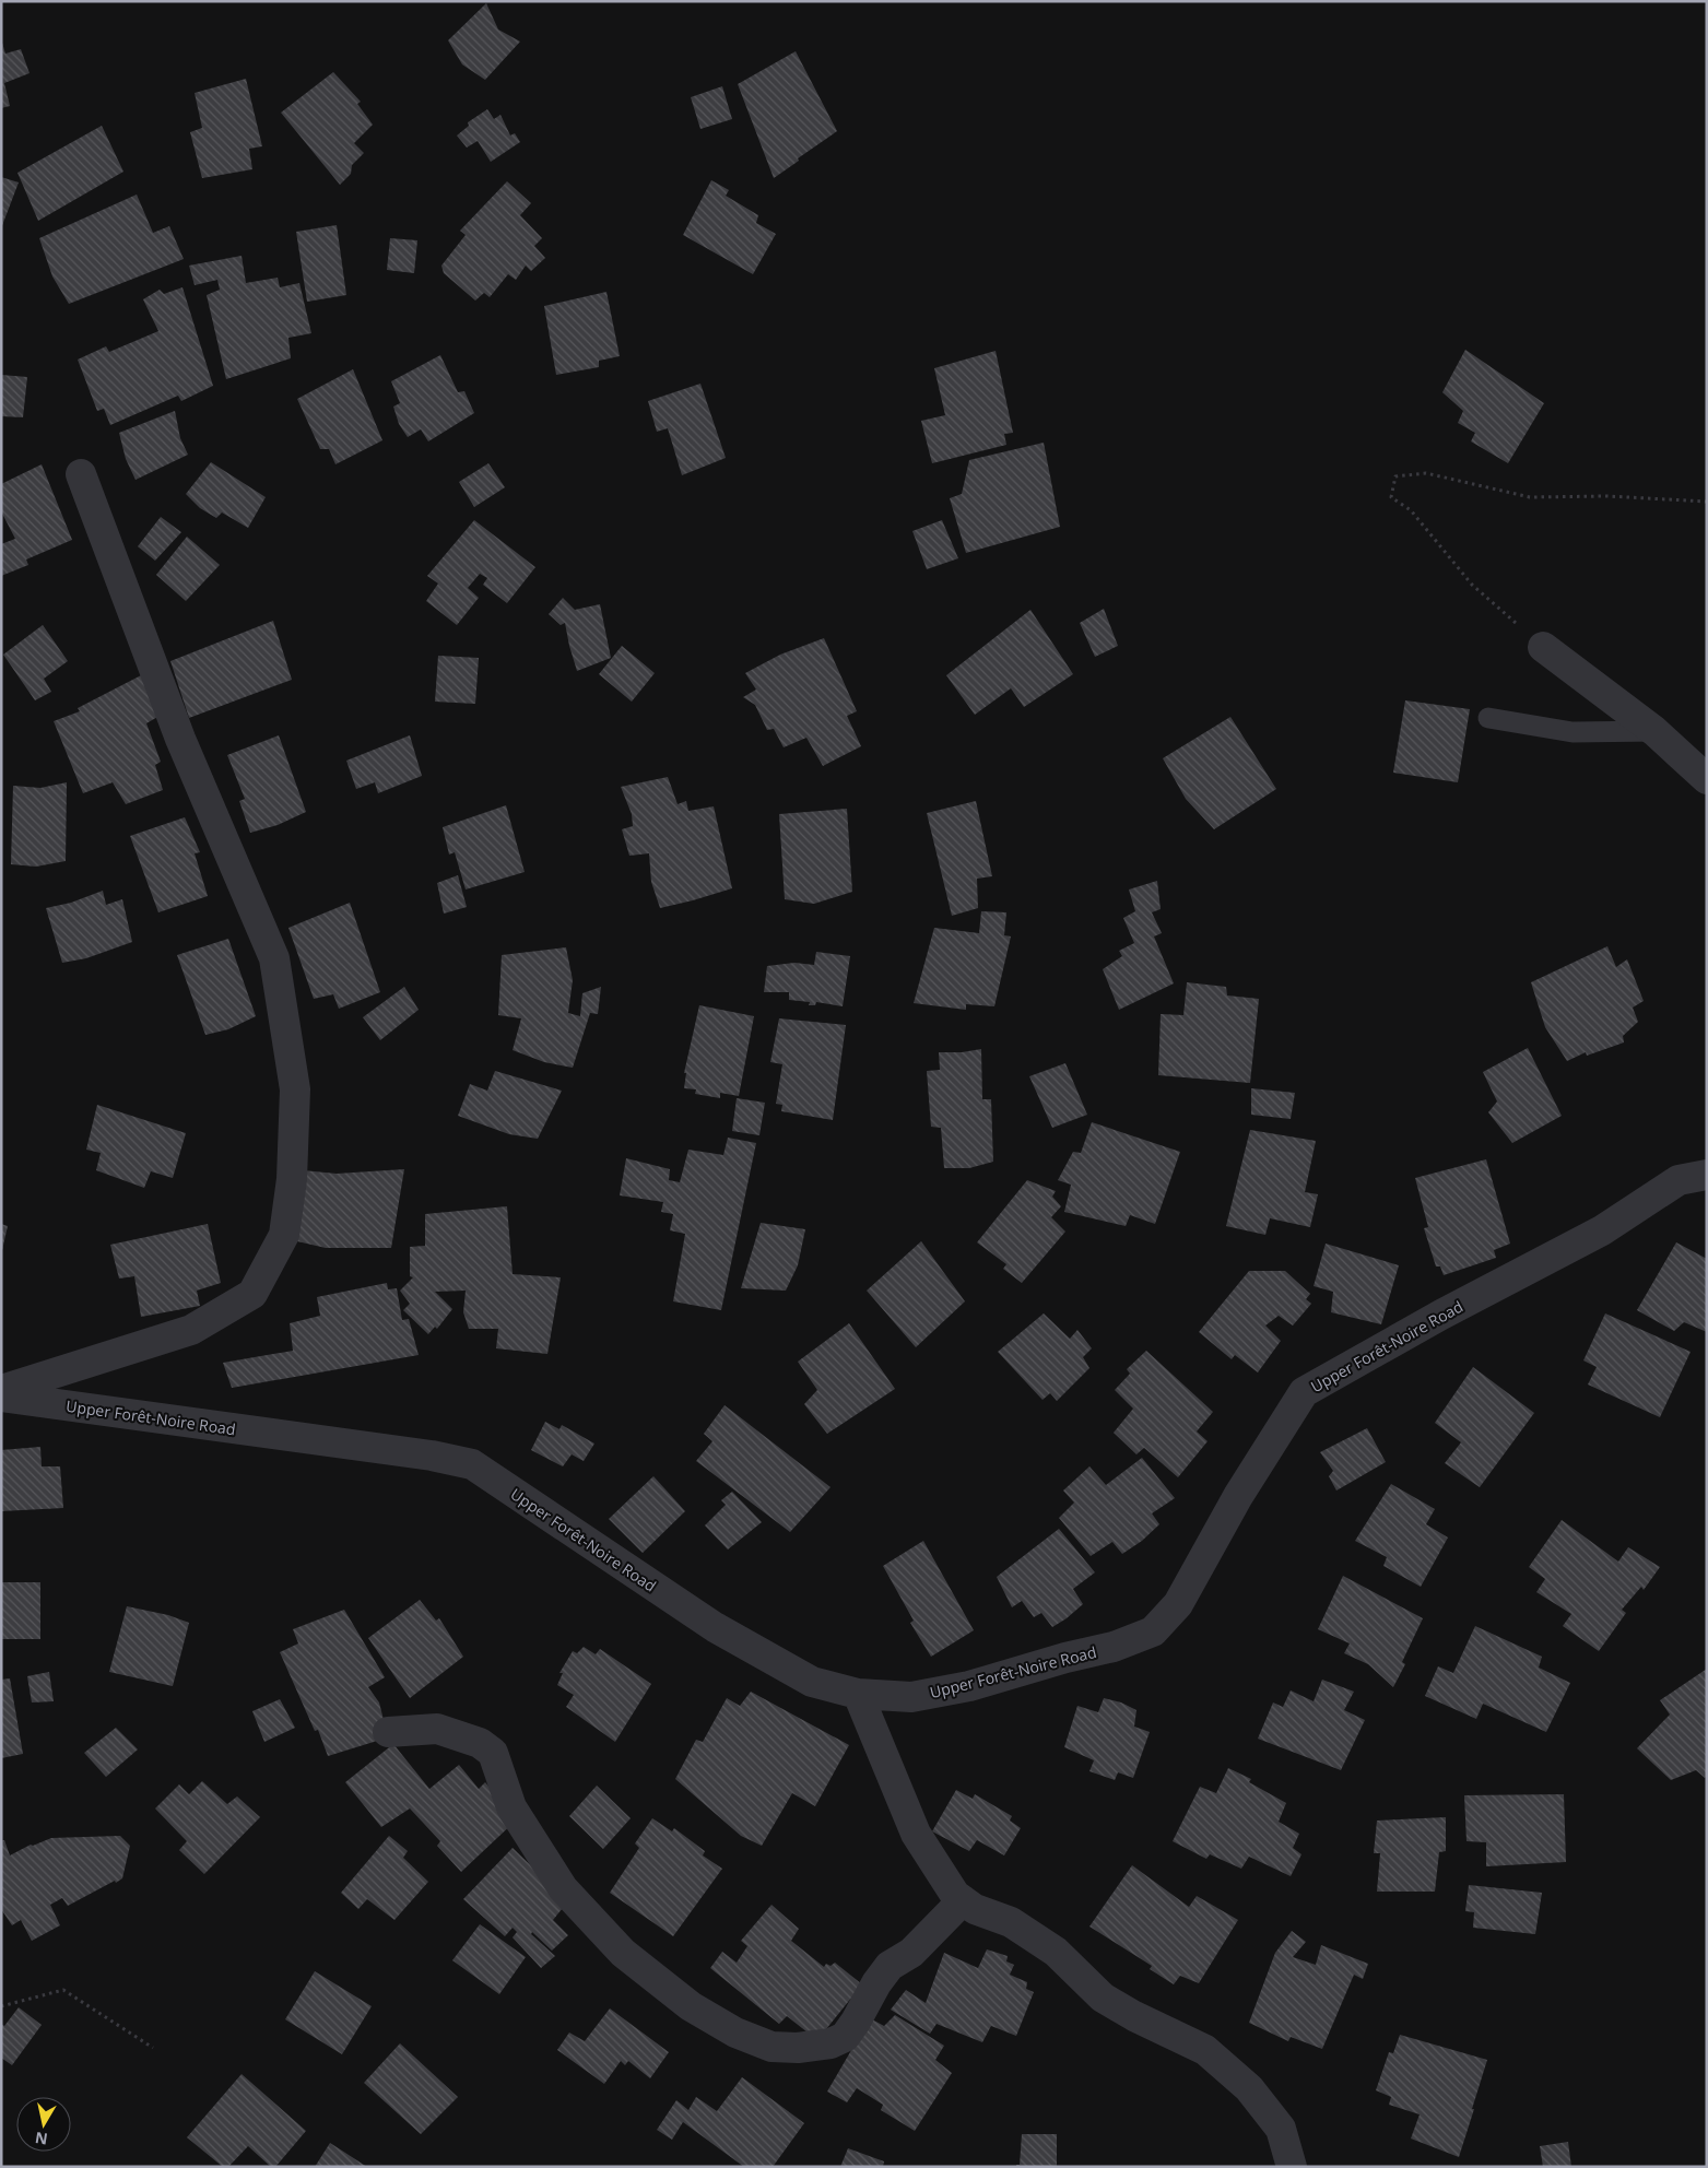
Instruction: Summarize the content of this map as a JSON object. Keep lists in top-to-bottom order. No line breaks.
{"streets":{"street":["Upper Forêt-Noire Road"]},"north":"bottom"}
